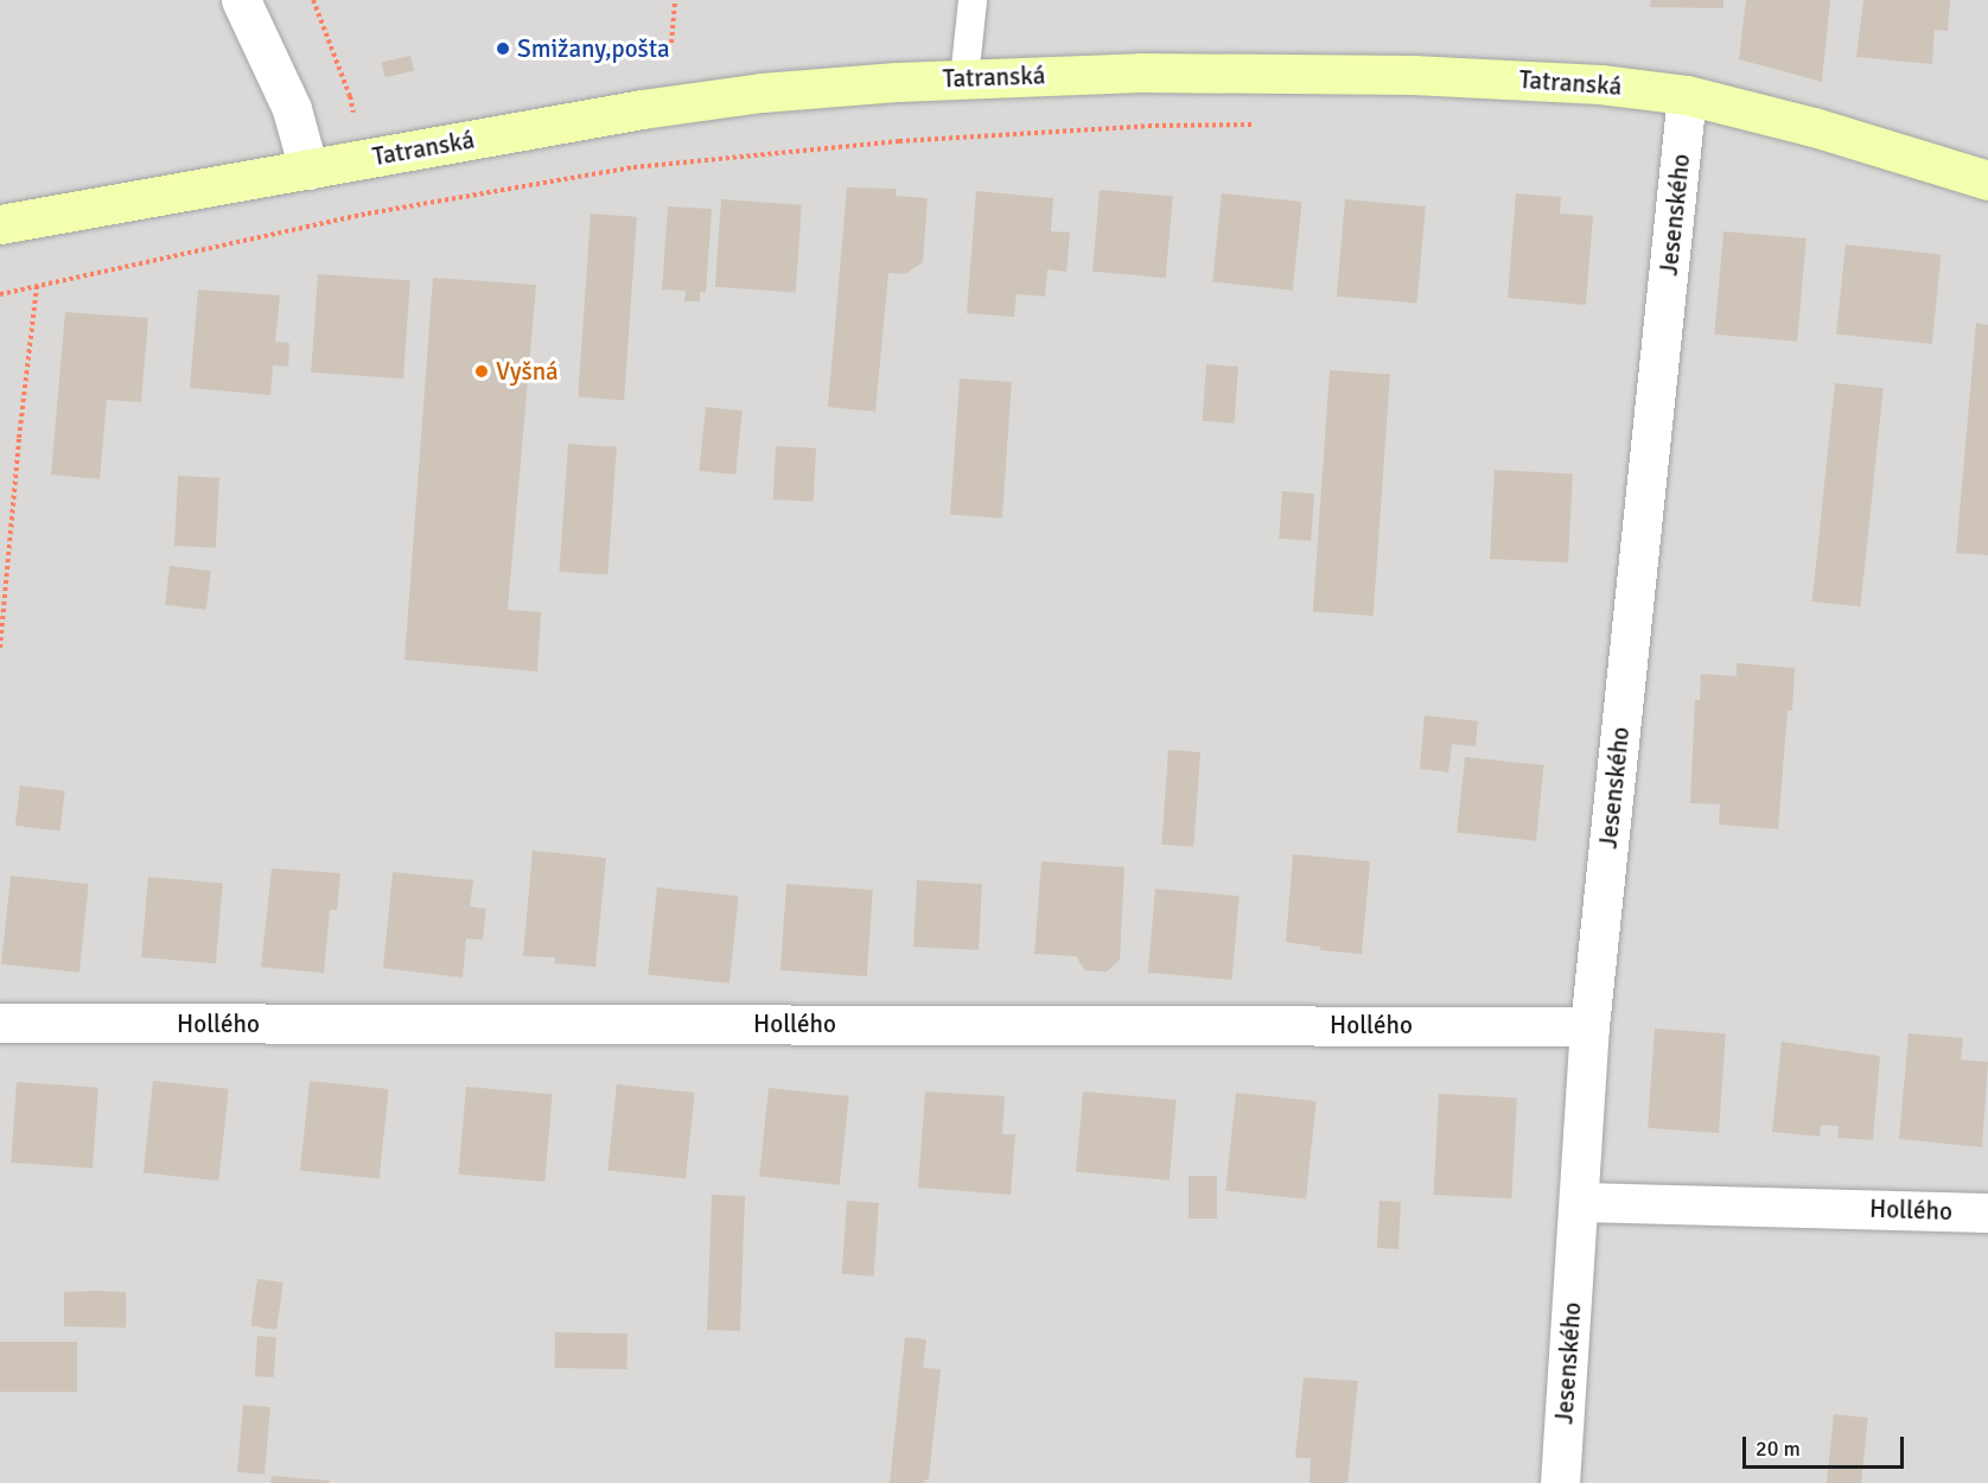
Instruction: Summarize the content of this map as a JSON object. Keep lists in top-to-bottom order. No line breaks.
{"streets":{"main road":["Tatranská"],"street":["Jesenského","Hollého"]},"crossings":[["Tatranská","Jesenského"],["Jesenského","Hollého"]],"places":["Smižany,pošta","Vyšná"],"scale_bar":"20 m"}
